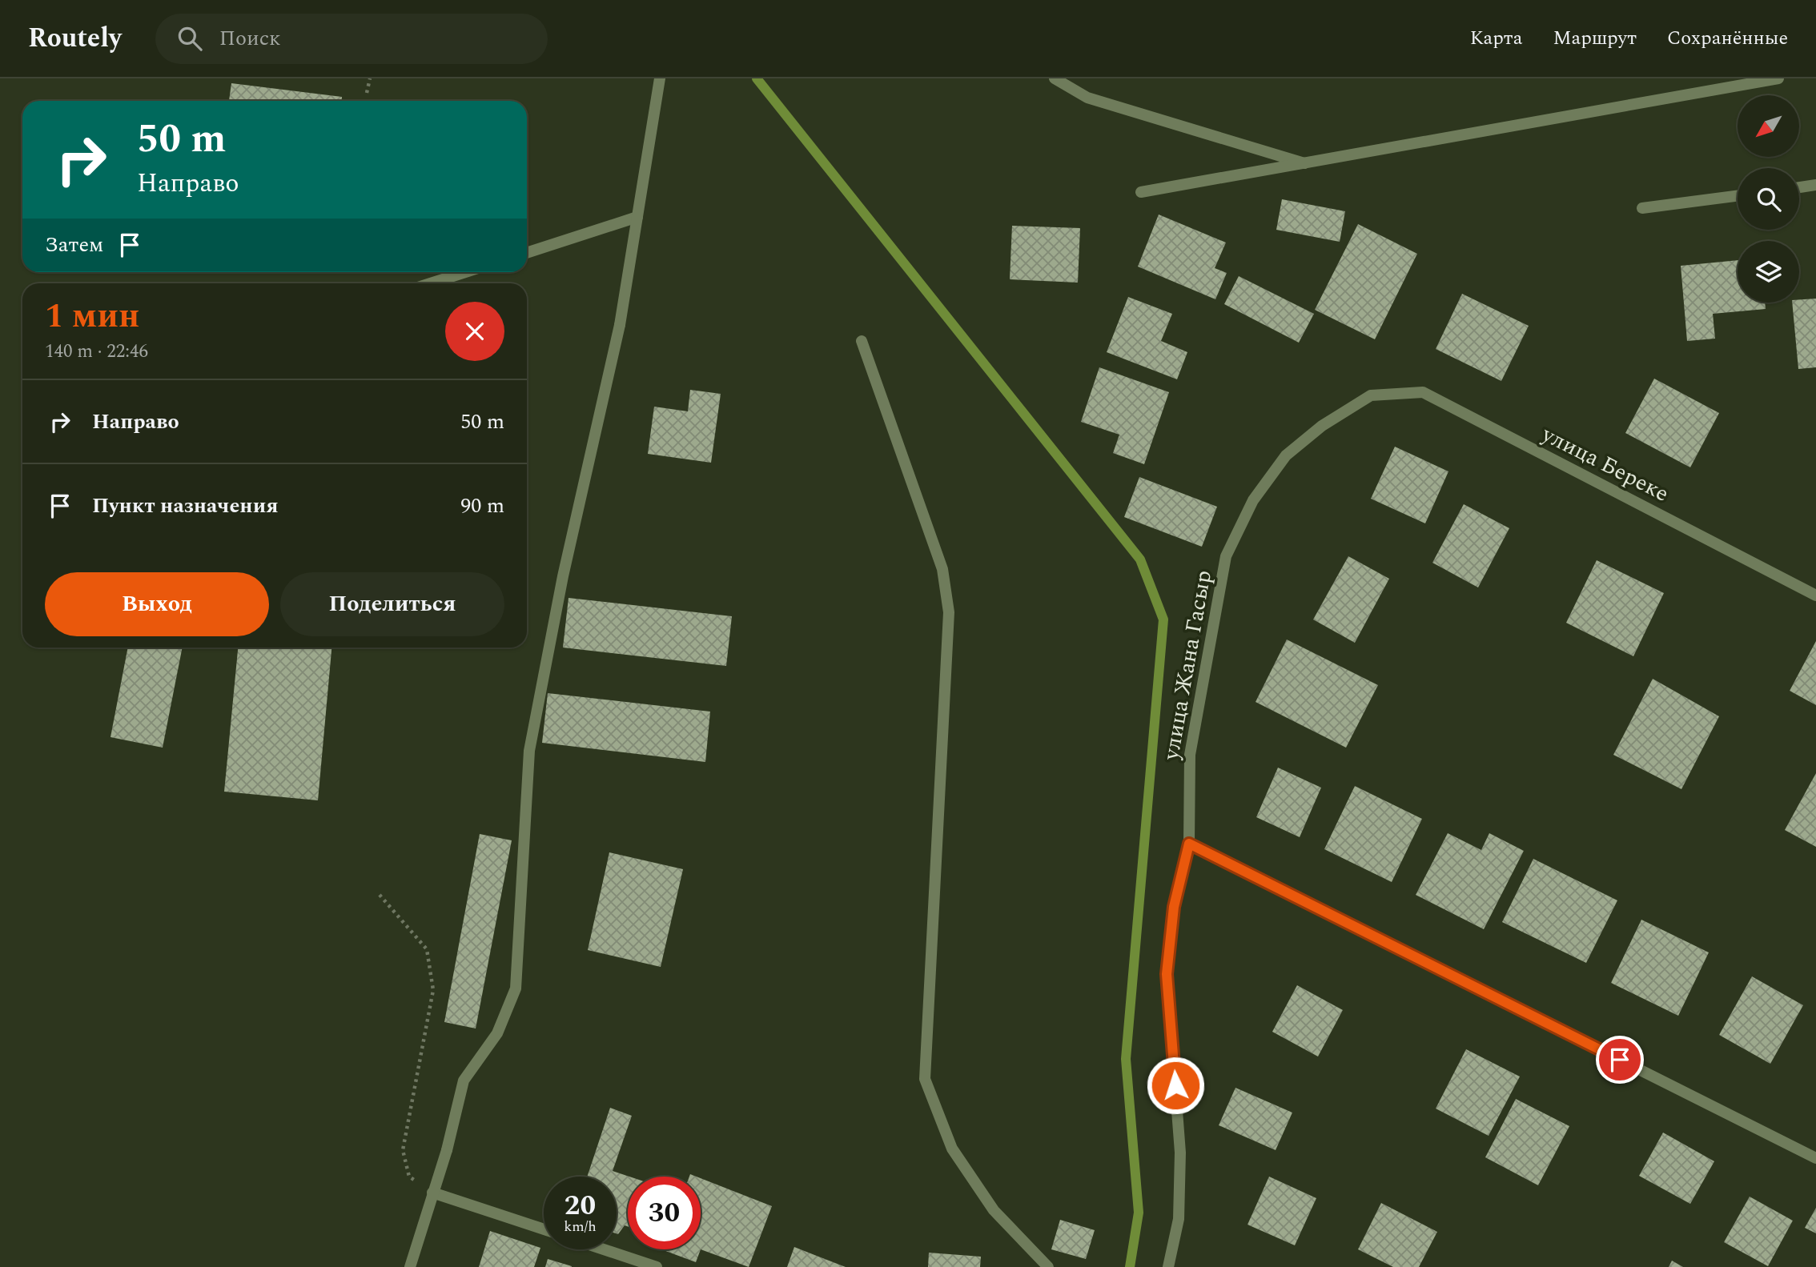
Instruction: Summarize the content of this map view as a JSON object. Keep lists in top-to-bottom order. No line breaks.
{"streets":{"street":["улица Береке","улица Жана Гасыр"]},"crossings":[["улица Береке","улица Жана Гасыр"]],"north":"bottom left","page":{"header":"Routely","search":"Поиск","nav":["Карта","Маршрут","Сохранённые"],"turn":["50 m","Направо"],"then":"Затем","heading":["1 мин","140 m · 22:46"],"list":[{"name":"Направо","value":"50 m"},{"name":"Пункт назначения","value":"90 m"}],"buttons":["Выход","Поделиться"],"speed":"20 km/h","limit":"30"}}
